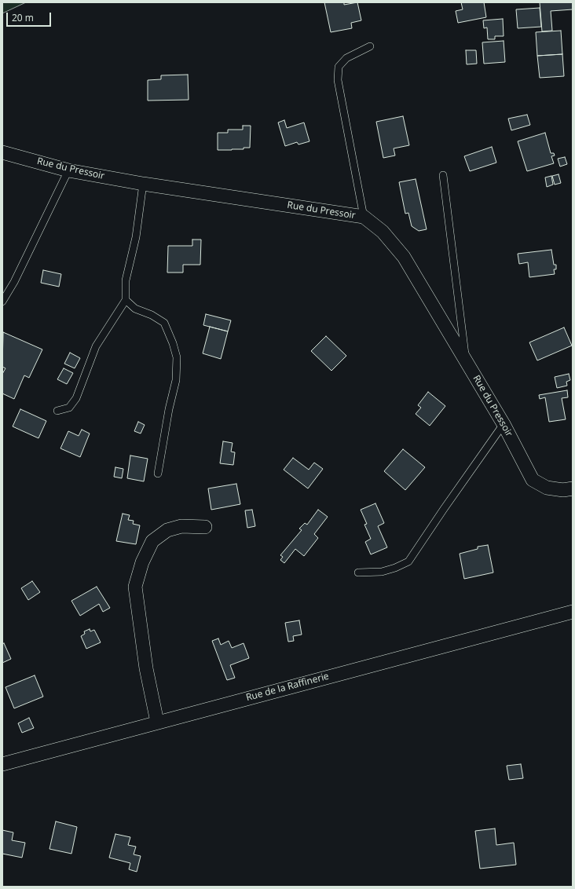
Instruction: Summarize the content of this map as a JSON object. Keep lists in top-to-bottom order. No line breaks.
{"streets":{"street":["Rue du Pressoir","Rue de la Raffinerie"]},"scale_bar":"20 m"}
